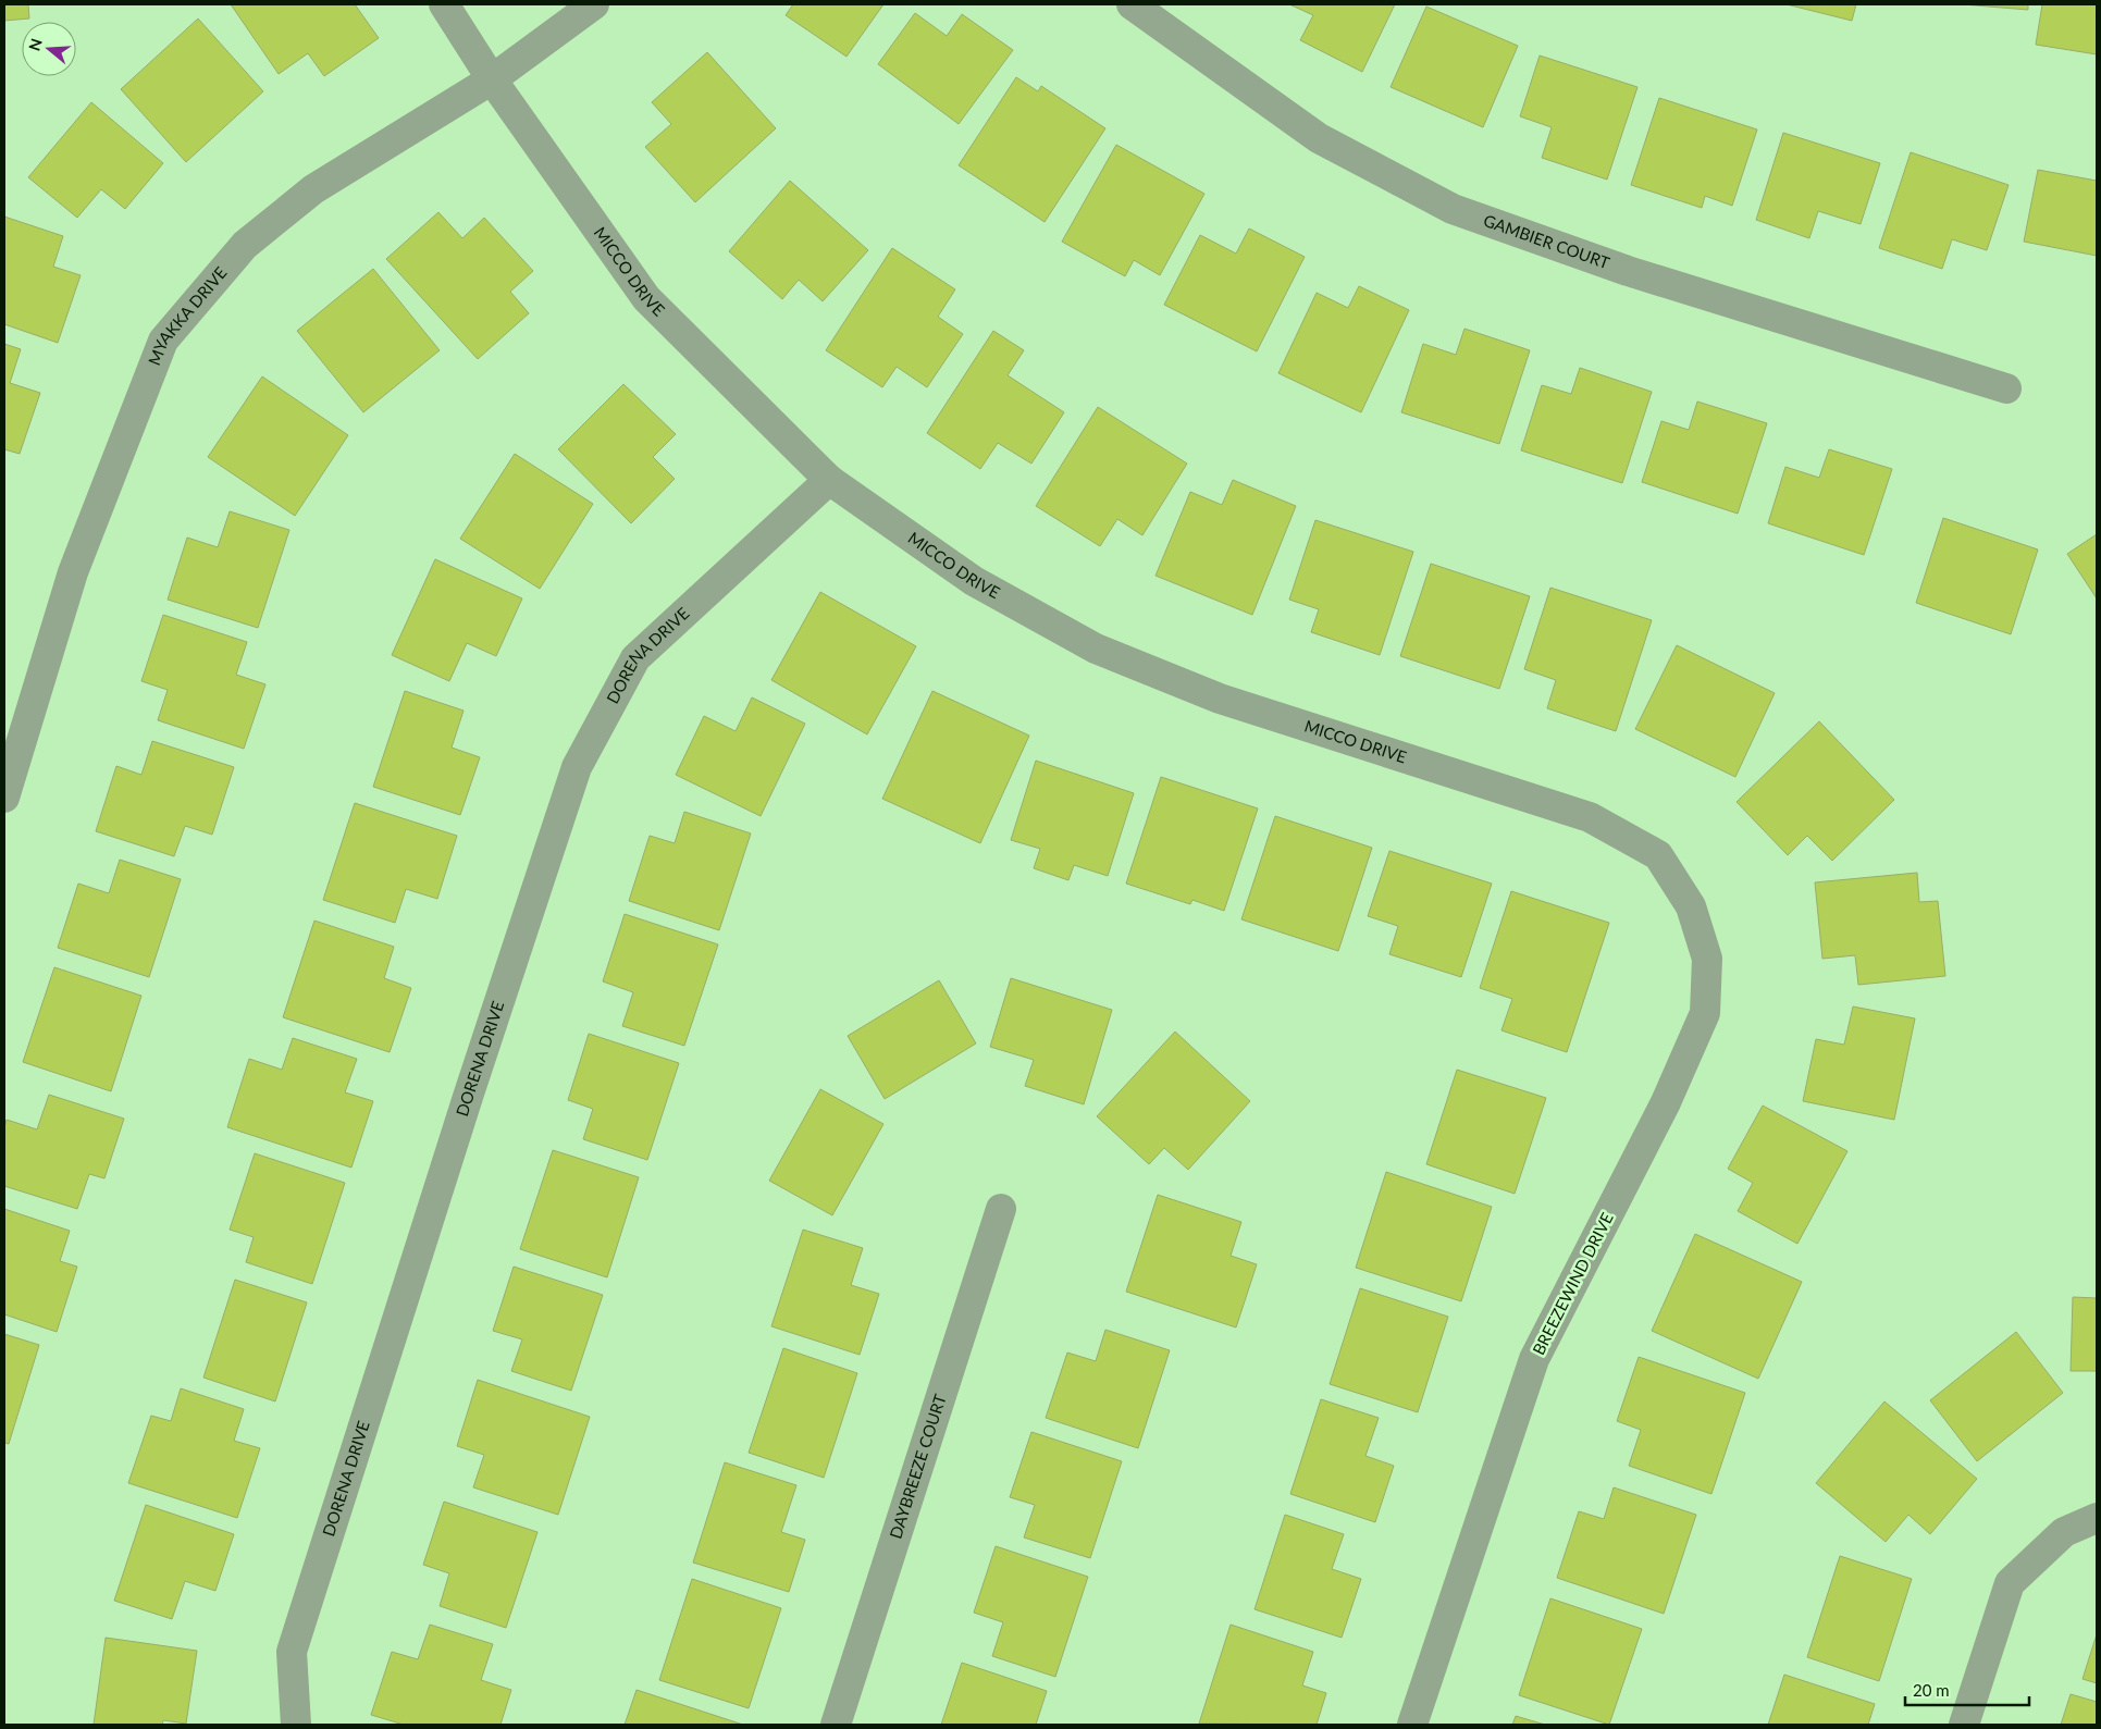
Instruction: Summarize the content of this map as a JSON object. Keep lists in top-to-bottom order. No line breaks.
{"streets":{"street":["GAMBIER COURT","MICCO DRIVE","MYAKKA DRIVE","DORENA DRIVE","BREEZEWIND DRIVE","DAYBREEZE COURT"]},"crossings":[["MICCO DRIVE","MYAKKA DRIVE"],["MICCO DRIVE","DORENA DRIVE"],["MICCO DRIVE","BREEZEWIND DRIVE"]],"scale_bar":"20 m","north":"left"}
